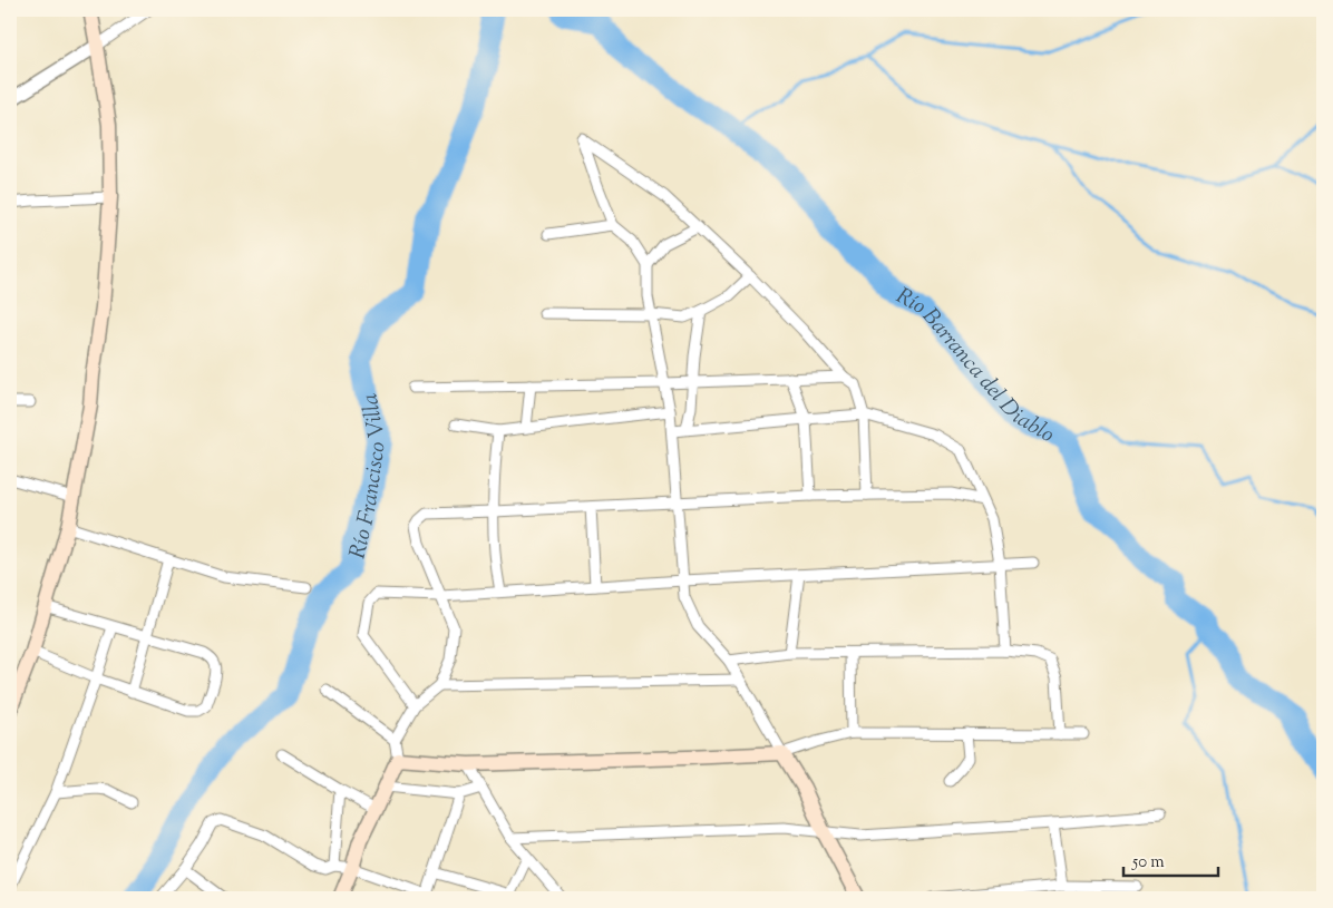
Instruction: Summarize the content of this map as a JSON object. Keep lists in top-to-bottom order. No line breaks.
{"water":["Río Barranca del Diablo","Río Francisco Villa"],"scale_bar":"50 m"}
